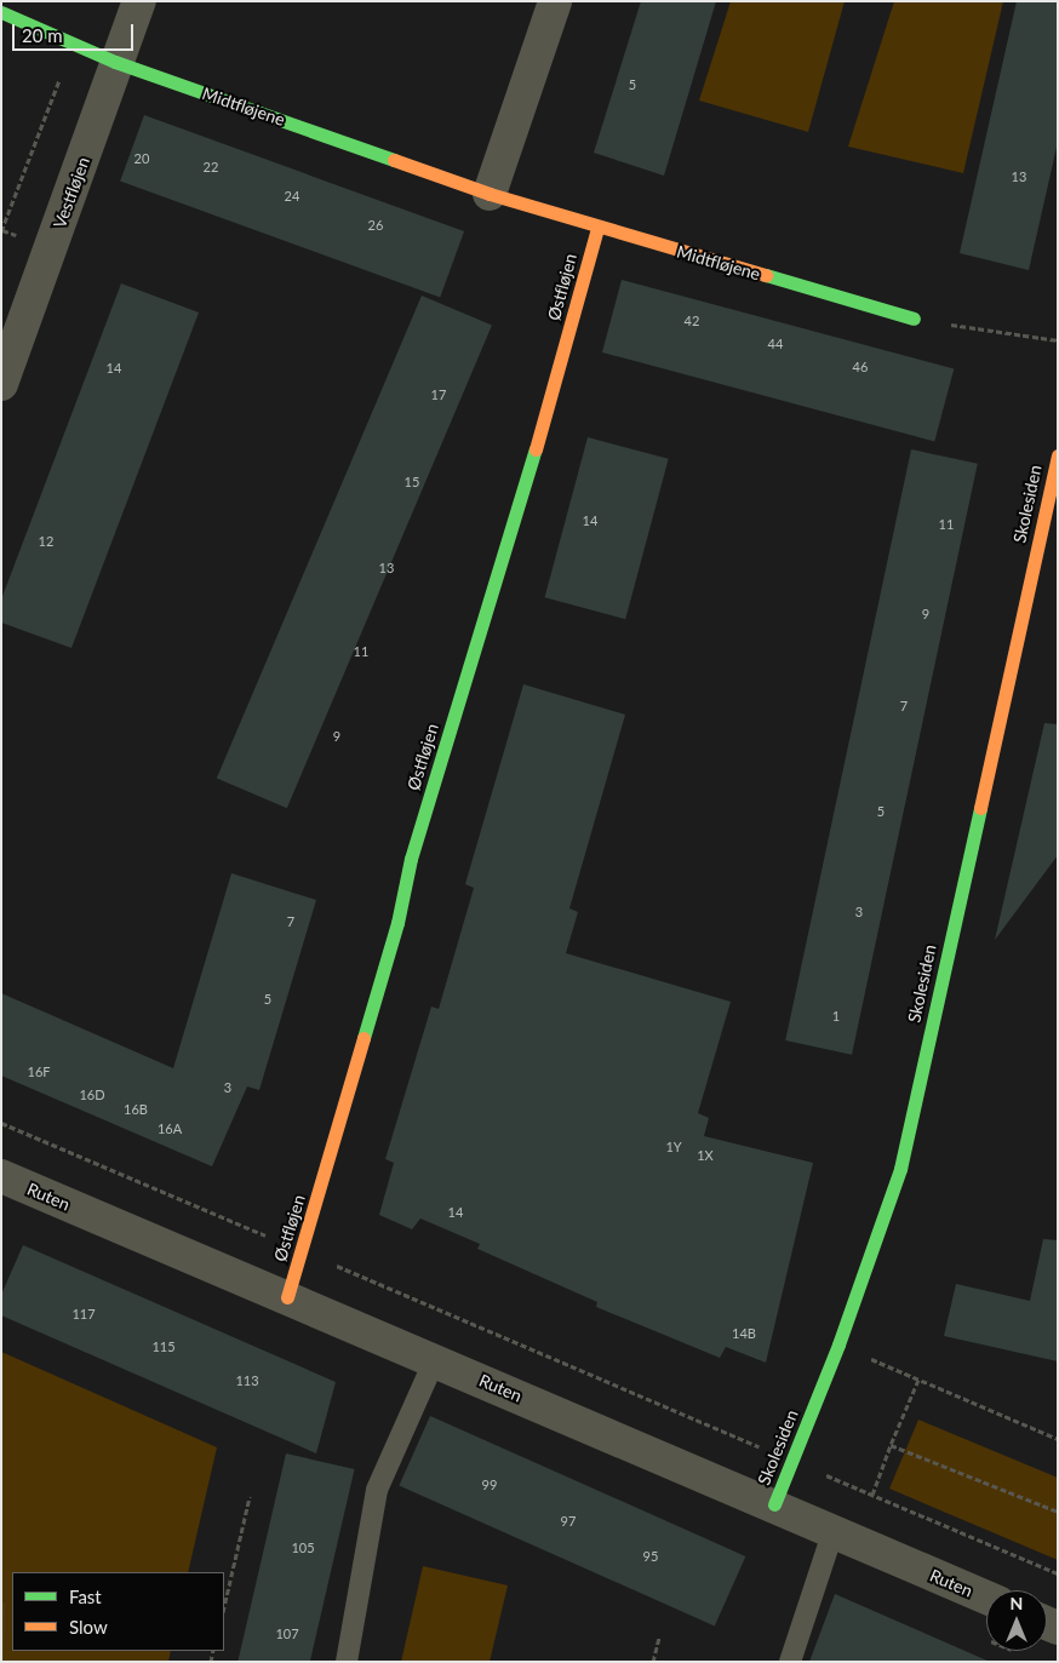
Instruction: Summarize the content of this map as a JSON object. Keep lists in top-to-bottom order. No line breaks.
{"streets":{"street":["Midtfløjene","Vestfløjen","Østfløjen","Skolesiden","Ruten"]},"crossings":[["Midtfløjene","Vestfløjen"],["Midtfløjene","Østfløjen"],["Østfløjen","Ruten"],["Skolesiden","Ruten"]],"house_numbers":["5","20","22","13","24","26","42","44","46","14","17","15","14","11","12","13","9","11","7","9","5","3","7","5","1","16F","3","16D","16B","16A","1Y","1X","14","117","14B","115","113","99","97","105","95","107"],"legend":["Fast","Slow"],"scale_bar":"20 m","north":"top"}
